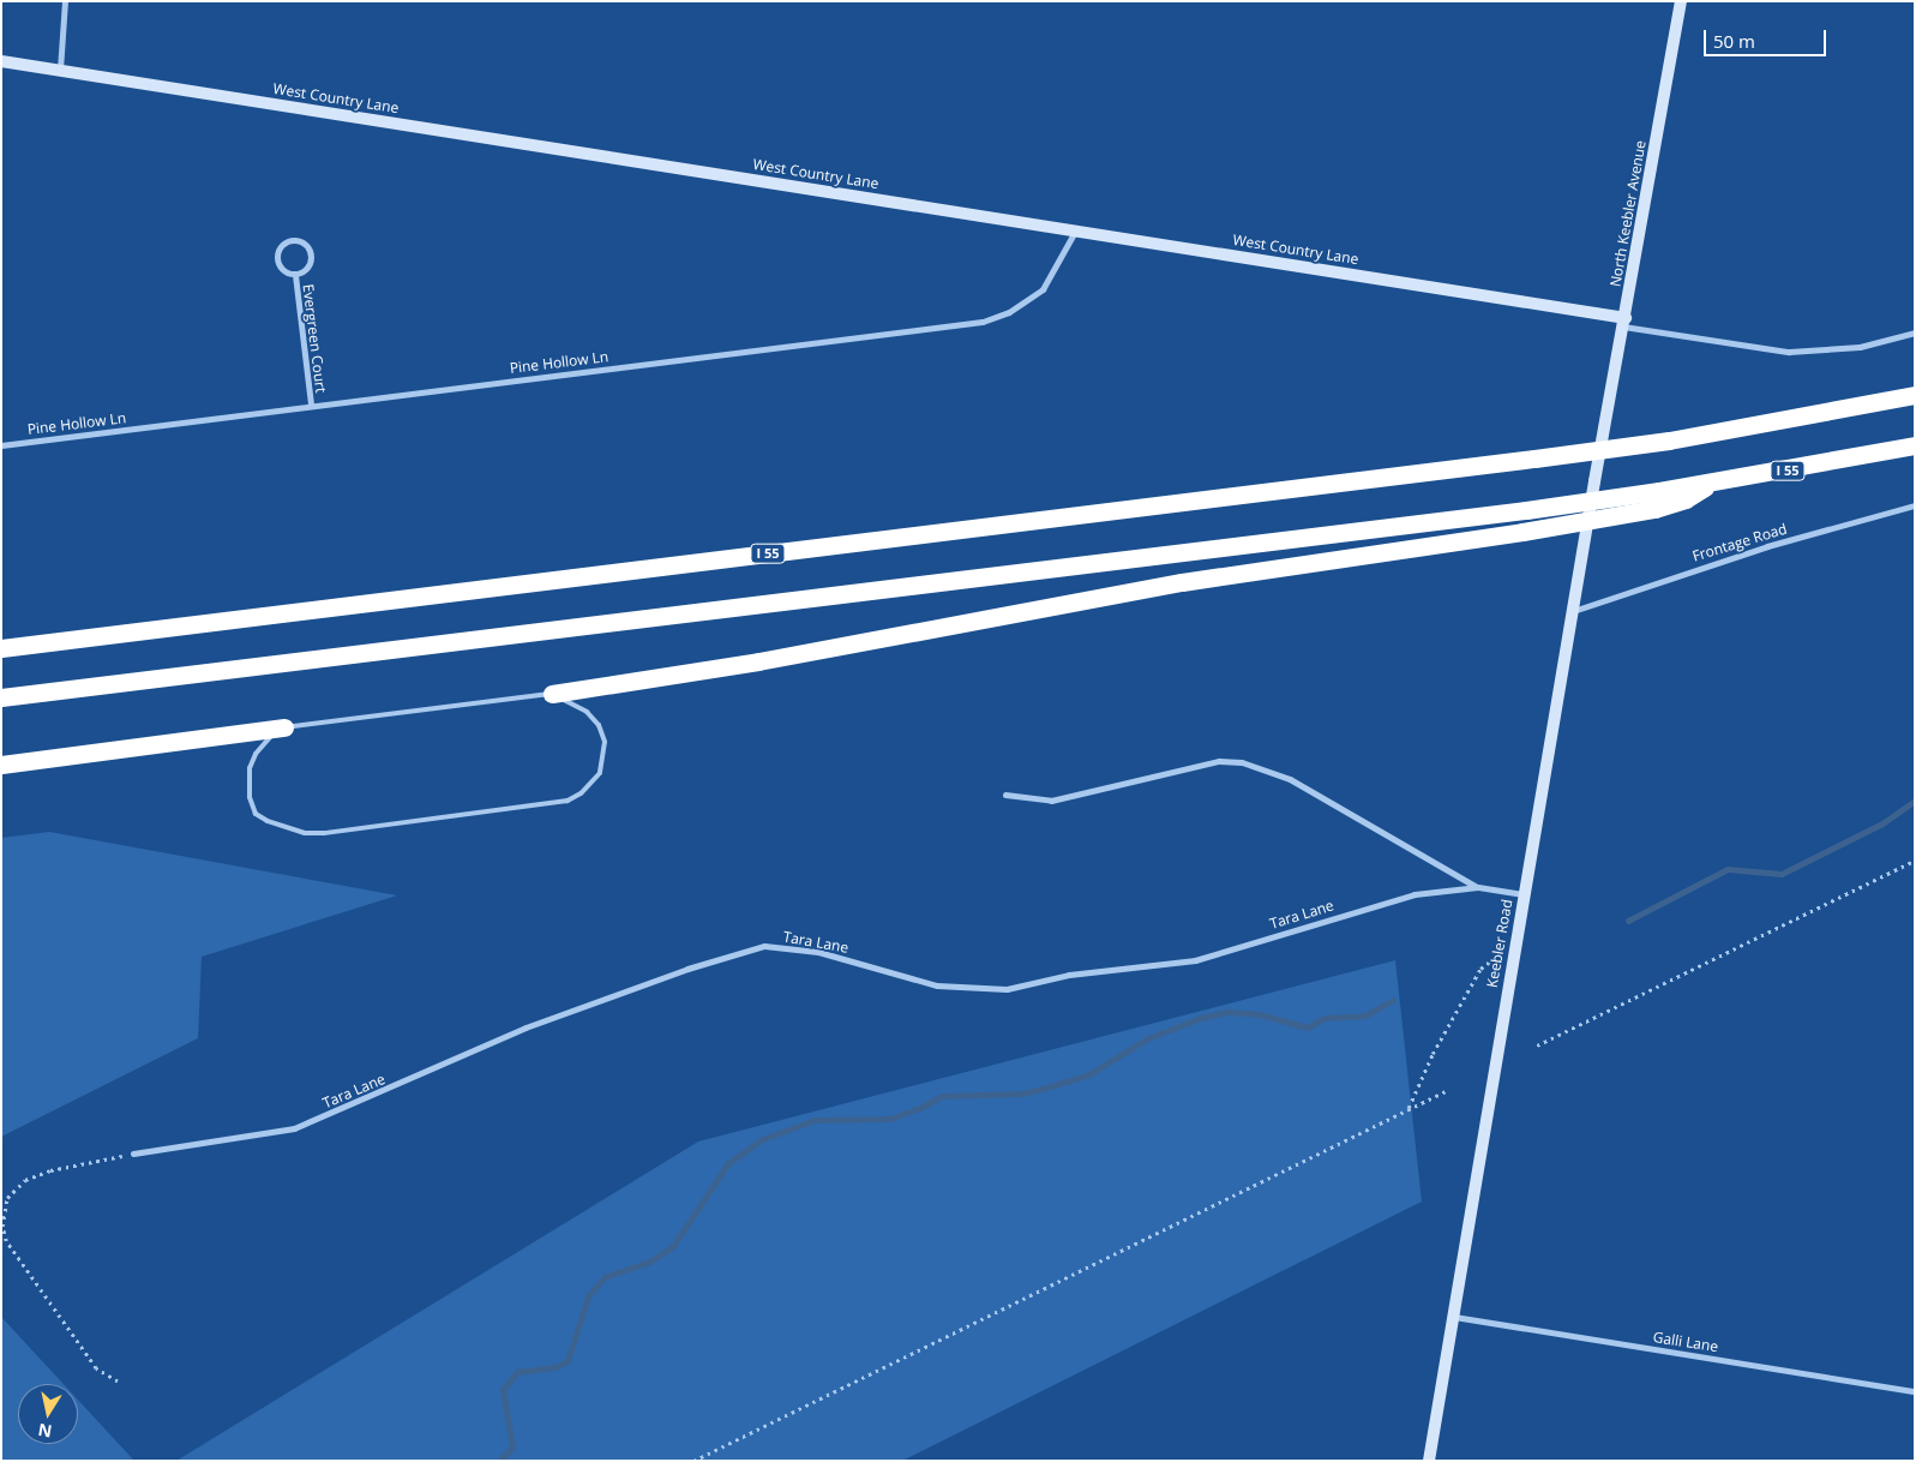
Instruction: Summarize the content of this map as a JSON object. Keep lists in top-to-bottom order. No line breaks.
{"streets":{"highway":["I 55"],"street":["West Country Lane","North Keebler Avenue","Evergreen Court","Pine Hollow Ln","Frontage Road","Tara Lane","Keebler Road","Galli Lane"]},"crossings":[["West Country Lane","North Keebler Avenue"],["West Country Lane","Pine Hollow Ln"],["North Keebler Avenue","Keebler Road"],["Evergreen Court","Pine Hollow Ln"],["Frontage Road","Keebler Road"],["Tara Lane","Keebler Road"],["Keebler Road","Galli Lane"]],"scale_bar":"50 m","north":"bottom"}
